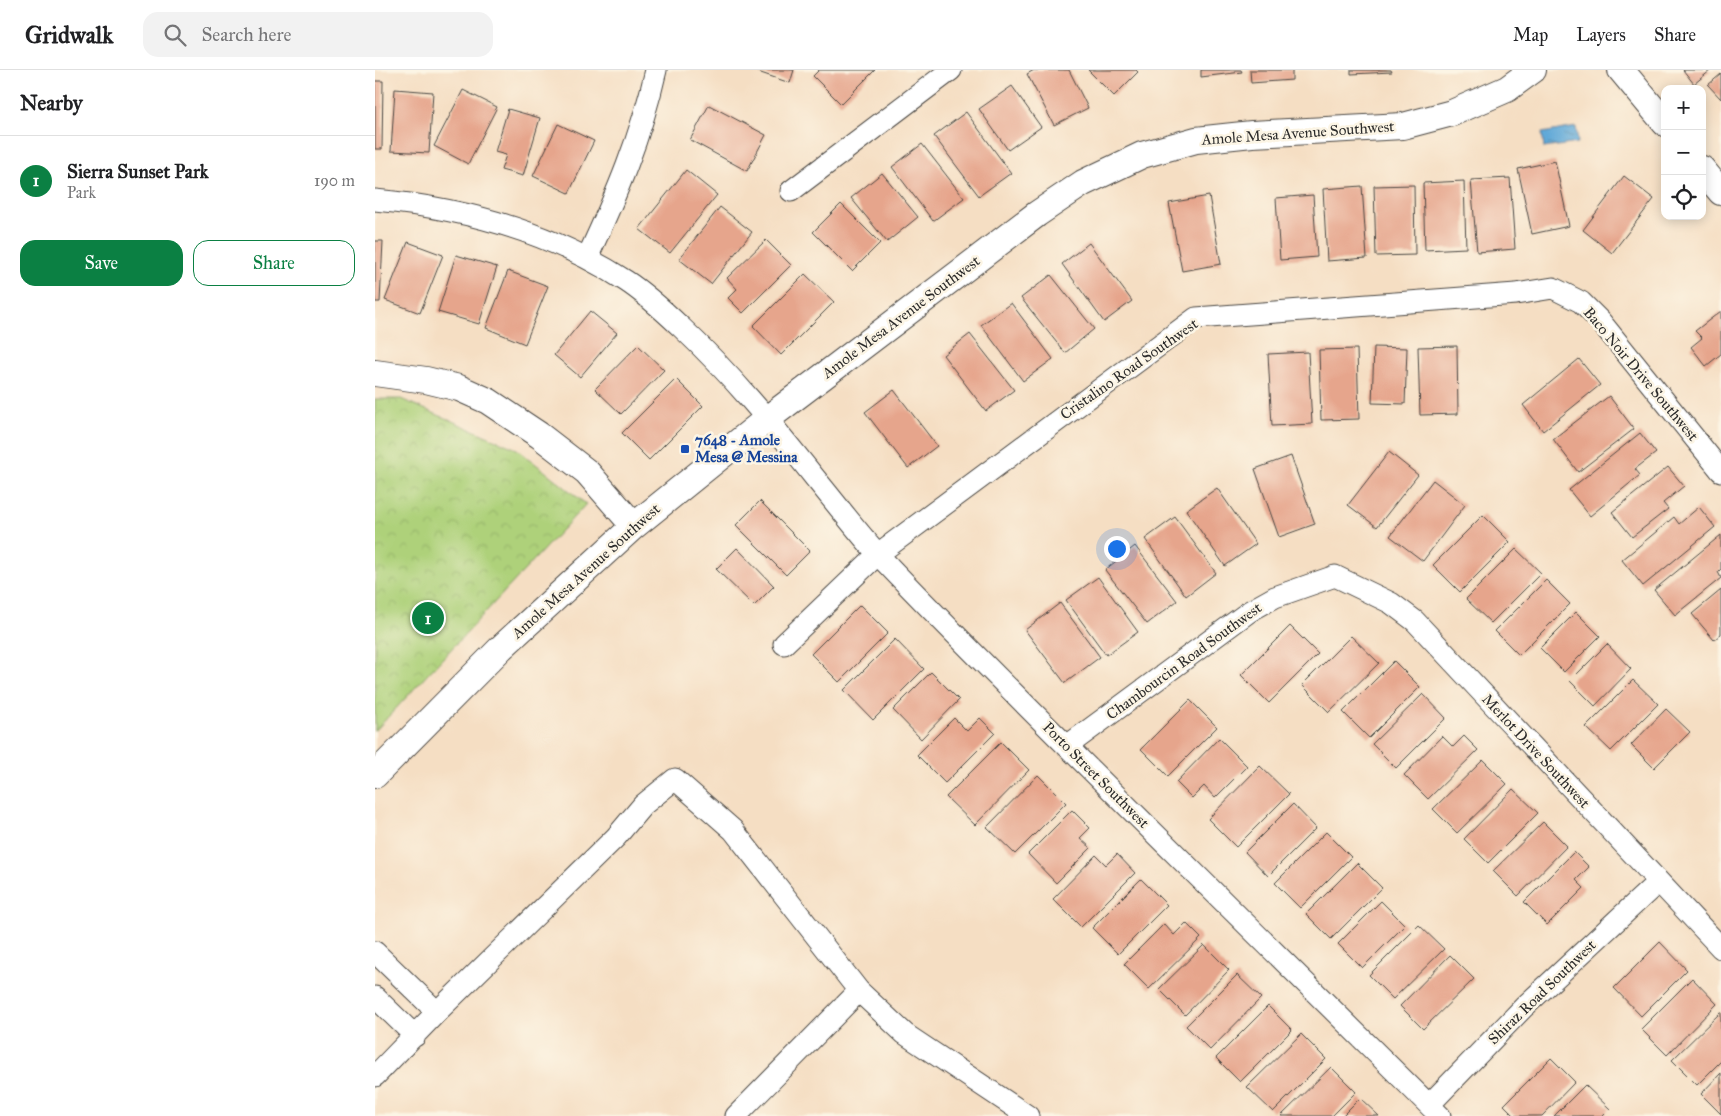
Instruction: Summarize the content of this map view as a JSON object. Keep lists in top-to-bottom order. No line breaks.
{"streets":{"street":["Amole Mesa Avenue Southwest","Cristalino Road Southwest","Baco Noir Drive Southwest","Chambourcin Road Southwest","Merlot Drive Southwest","Porto Street Southwest","Shiraz Road Southwest"]},"crossings":[["Amole Mesa Avenue Southwest","Porto Street Southwest"],["Cristalino Road Southwest","Baco Noir Drive Southwest"],["Cristalino Road Southwest","Porto Street Southwest"],["Chambourcin Road Southwest","Merlot Drive Southwest"],["Chambourcin Road Southwest","Porto Street Southwest"],["Merlot Drive Southwest","Shiraz Road Southwest"],["Porto Street Southwest","Shiraz Road Southwest"]],"places":{"transit":["7648 - Amole Mesa @ Messina"]},"page":{"header":"Gridwalk","search":"Search here","nav":["Map","Layers","Share"],"heading":"Nearby","map_buttons":["+","−"],"list":[{"mark":"1","name":"Sierra Sunset Park","note":"Park","value":"190 m"}],"buttons":["Save","Share"],"pins":"1"}}
